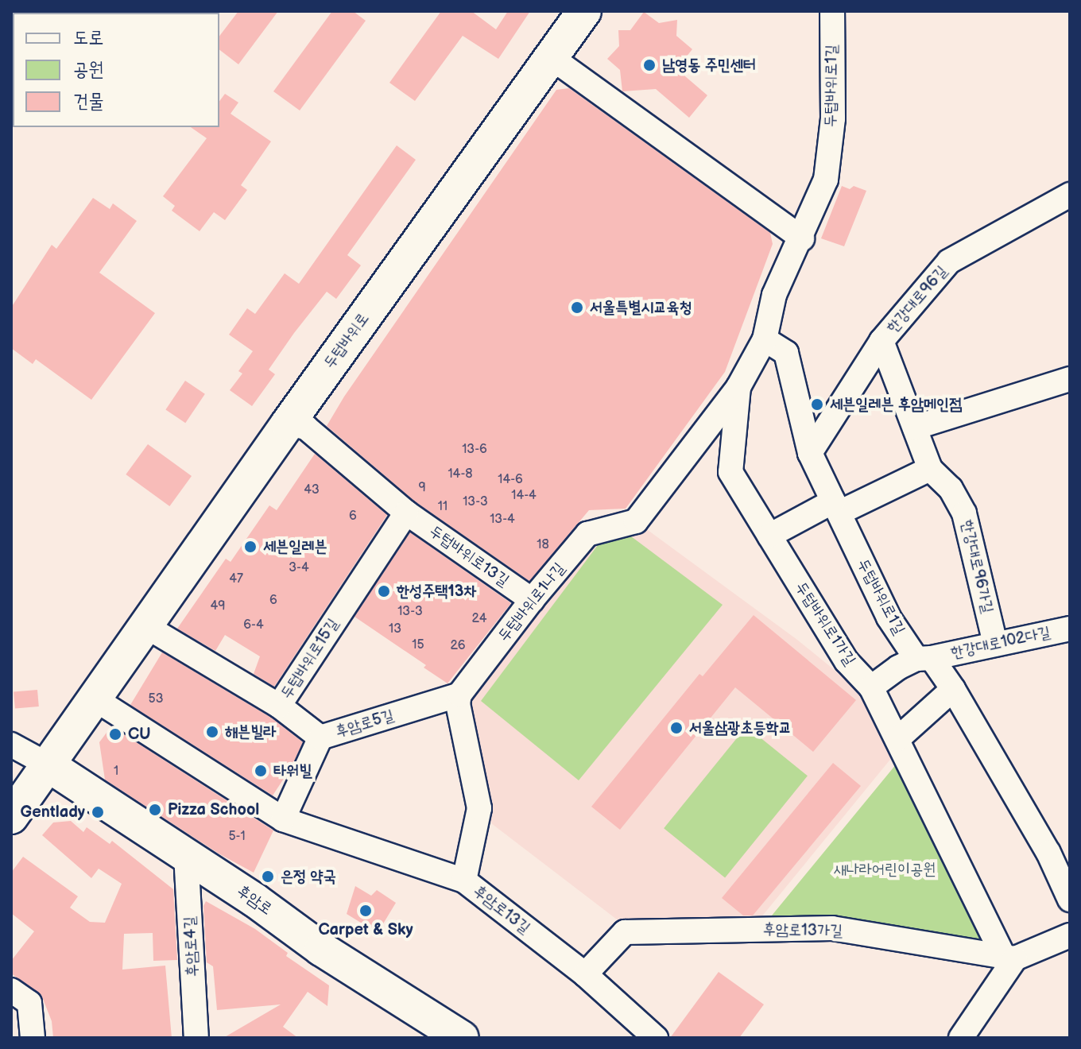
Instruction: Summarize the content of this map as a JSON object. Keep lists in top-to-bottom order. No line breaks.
{"streets":{"main road":["두텁바위로","후암로"],"street":["두텁바위로1길","한강대로96길","두텁바위로13길","한강대로96가길","두텁바위로1나길","두텁바위로1가길","한강대로102다길","두텁바위로15길","후암로5길","후암로13길","후암로13가길","후암로4길"]},"crossings":[["두텁바위로1길","한강대로96길"],["두텁바위로1길","두텁바위로1나길"],["두텁바위로1길","두텁바위로1가길"],["두텁바위로1길","한강대로102다길"],["한강대로96길","한강대로96가길"],["두텁바위로","두텁바위로13길"],["두텁바위로","후암로"],["두텁바위로13길","두텁바위로1나길"],["두텁바위로13길","두텁바위로15길"],["한강대로96가길","한강대로102다길"],["두텁바위로1나길","두텁바위로1가길"],["두텁바위로1나길","후암로5길"],["두텁바위로1가길","한강대로102다길"],["두텁바위로1가길","후암로13가길"],["후암로5길","후암로13길"],["후암로","후암로4길"],["후암로13길","후암로13가길"]],"parks":["새나라어린이공원"],"places":["남영동 주민센터","서울특별시교육청","세븐일레븐 후암메인점","세븐일레븐","한성주택13차","서울삼광초등학교","해븐빌라","CU","타워빌","Pizza School","Gentlady","은정 약국","Carpet & Sky"],"house_numbers":["13-6","14-8","14-6","9","43","14-4","13-3","11","6","13-4","18","3-4","47","6","49","13-3","24","6-4","13","15","26","53","1","5-1"],"legend":["도로","공원","건물"]}
